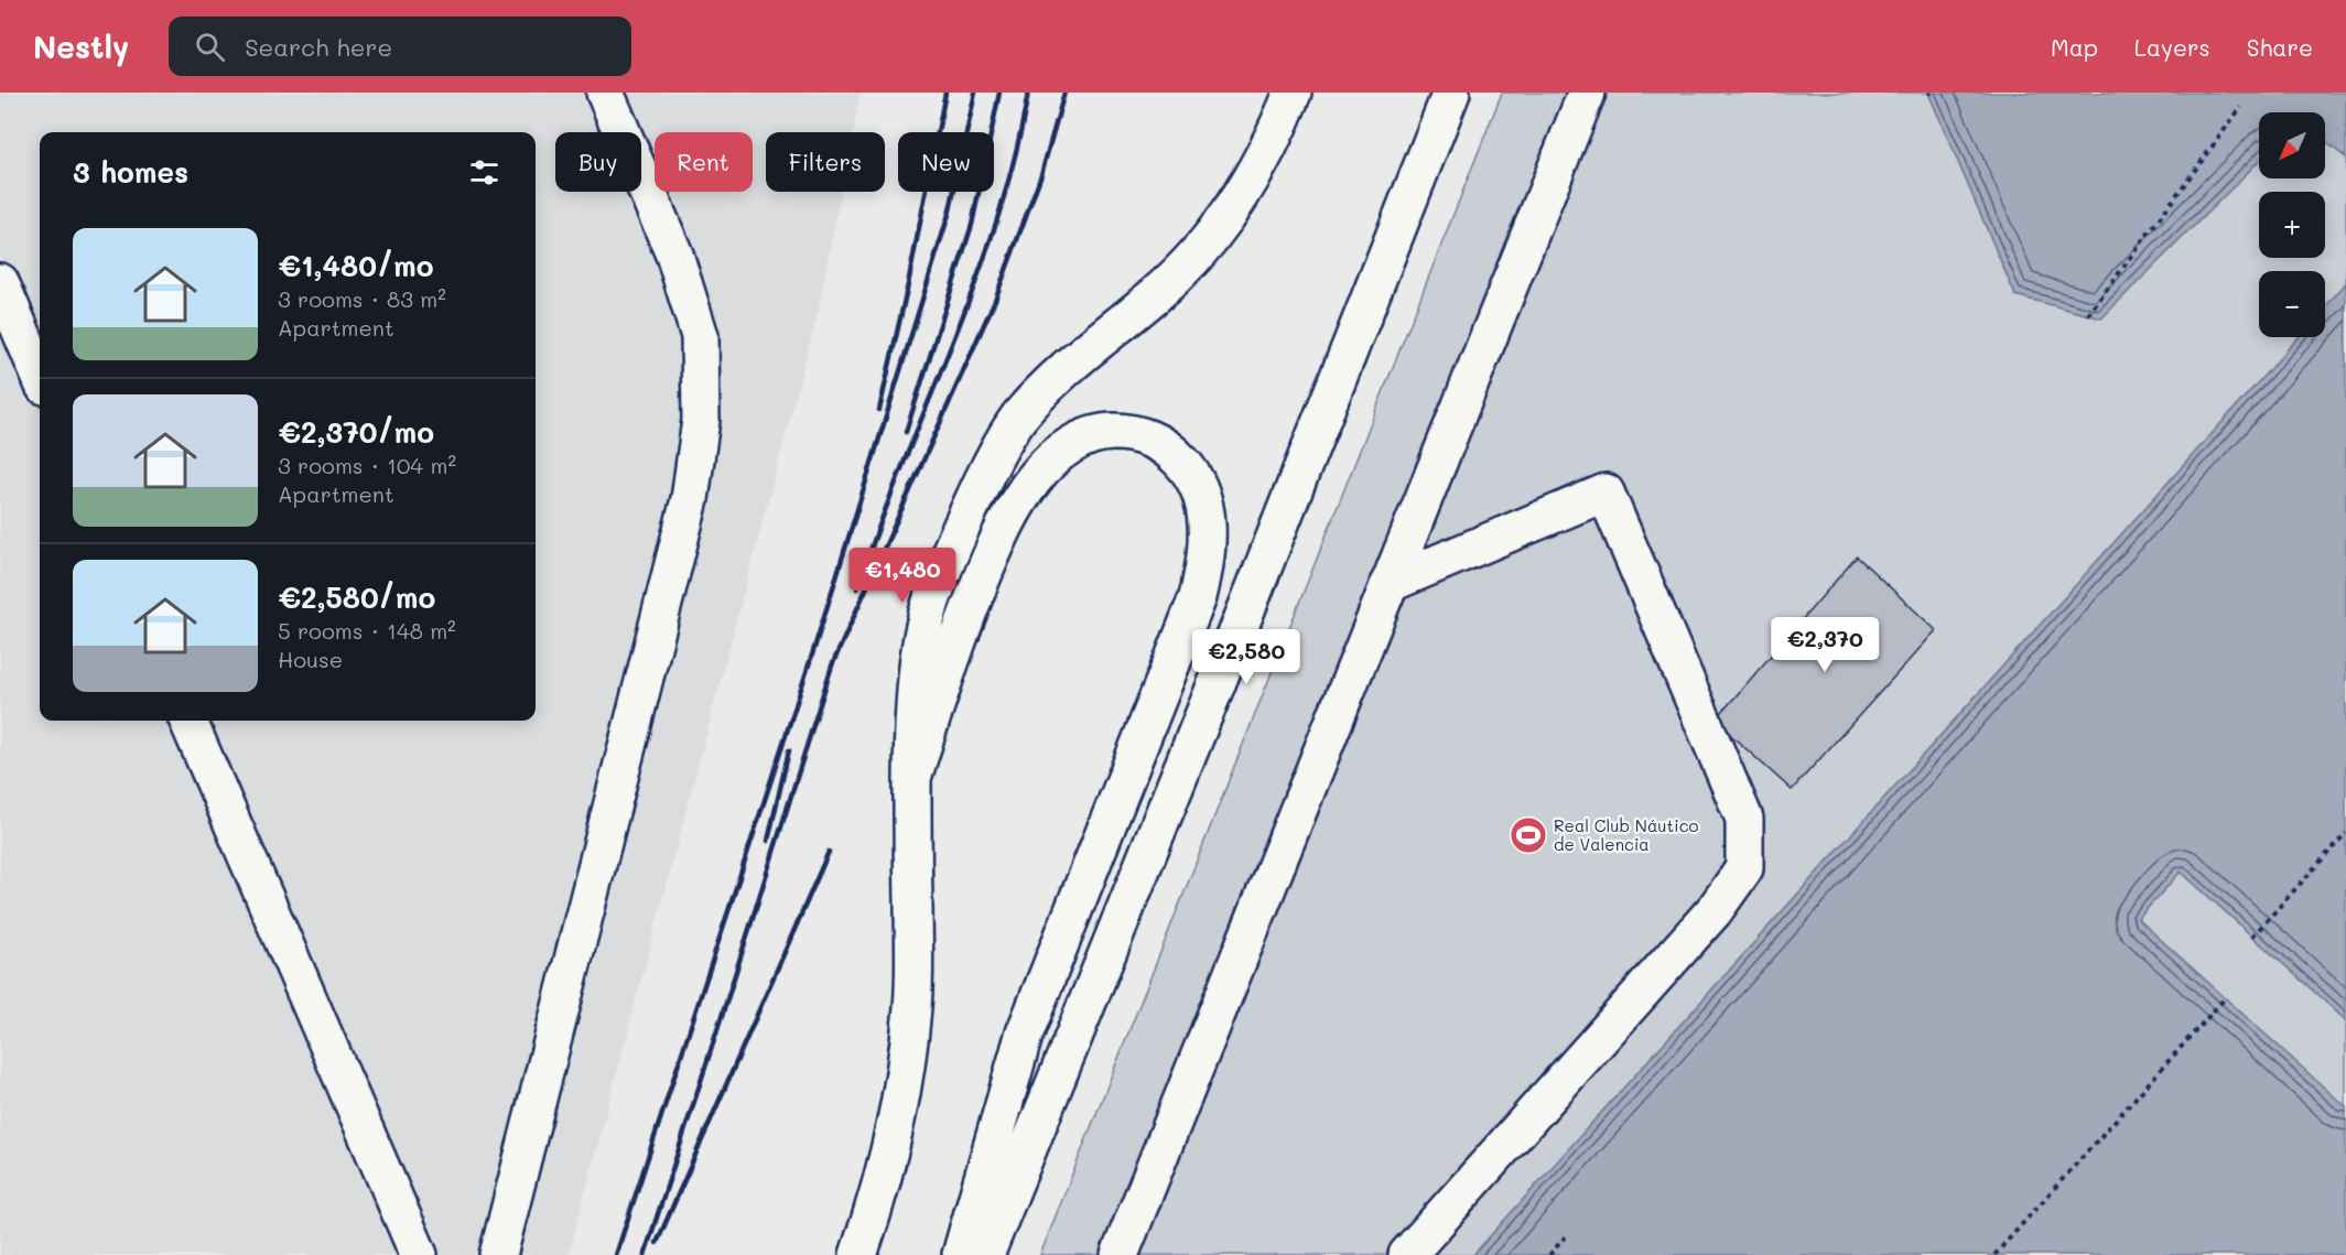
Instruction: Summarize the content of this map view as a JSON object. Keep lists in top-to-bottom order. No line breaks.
{"places":{"sports":["Real Club Náutico de Valencia"]},"north":"bottom left","page":{"header":"Nestly","search":"Search here","nav":["Map","Layers","Share"],"map_buttons":["+","−"],"chip":["Buy","Rent","Filters","New"],"heading":"3 homes","list":[{"name":"€1,480/mo","note":"3 rooms · 83 m² · Apartment"},{"name":"€2,370/mo","note":"3 rooms · 104 m² · Apartment"},{"name":"€2,580/mo","note":"5 rooms · 148 m² · House"}],"price":["€1,480","€2,370","€2,580"]}}
